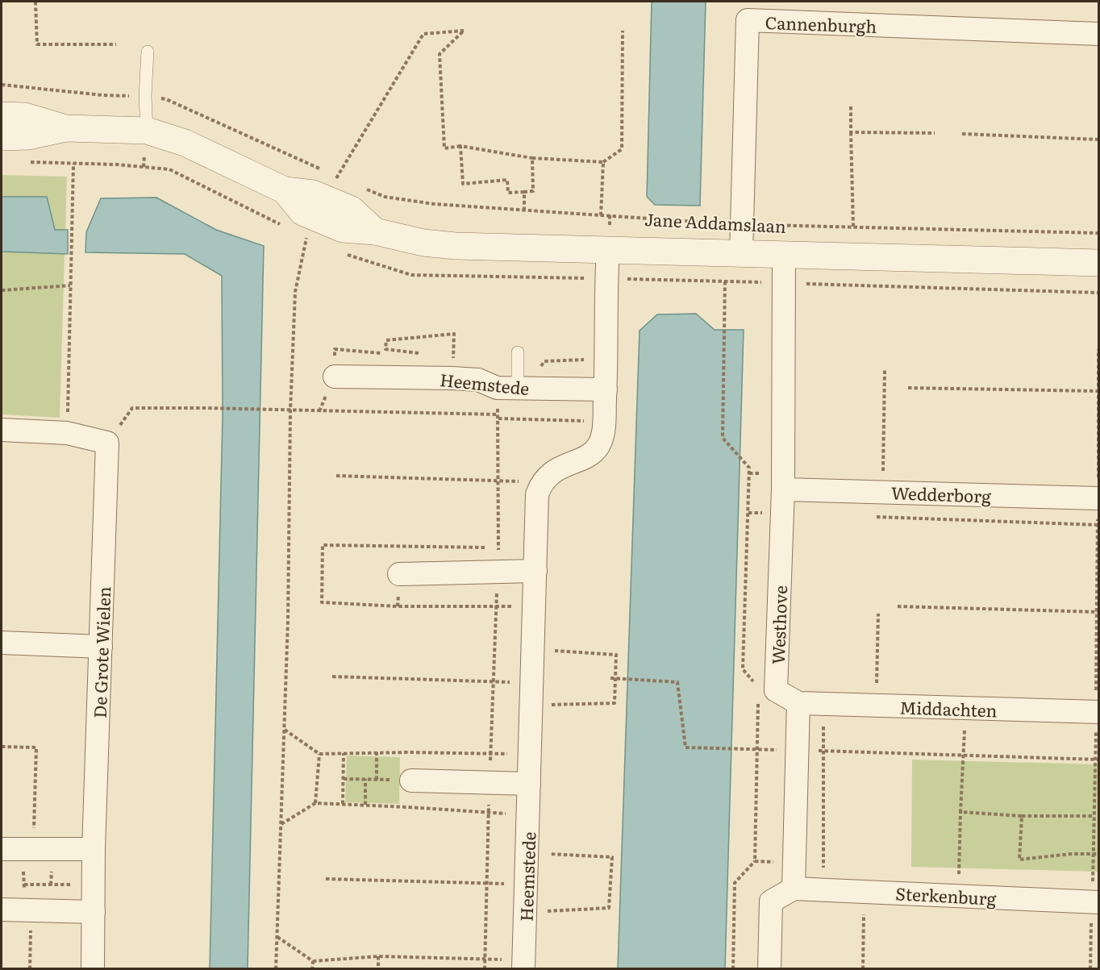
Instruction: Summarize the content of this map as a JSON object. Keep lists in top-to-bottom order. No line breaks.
{"streets":{"street":["Cannenburgh","Jane Addamslaan","Heemstede","Wedderborg","Westhove","De Grote Wielen","Middachten","Sterkenburg"]},"crossings":[["Cannenburgh","Jane Addamslaan"],["Jane Addamslaan","Heemstede"],["Jane Addamslaan","Westhove"],["Wedderborg","Westhove"]]}
